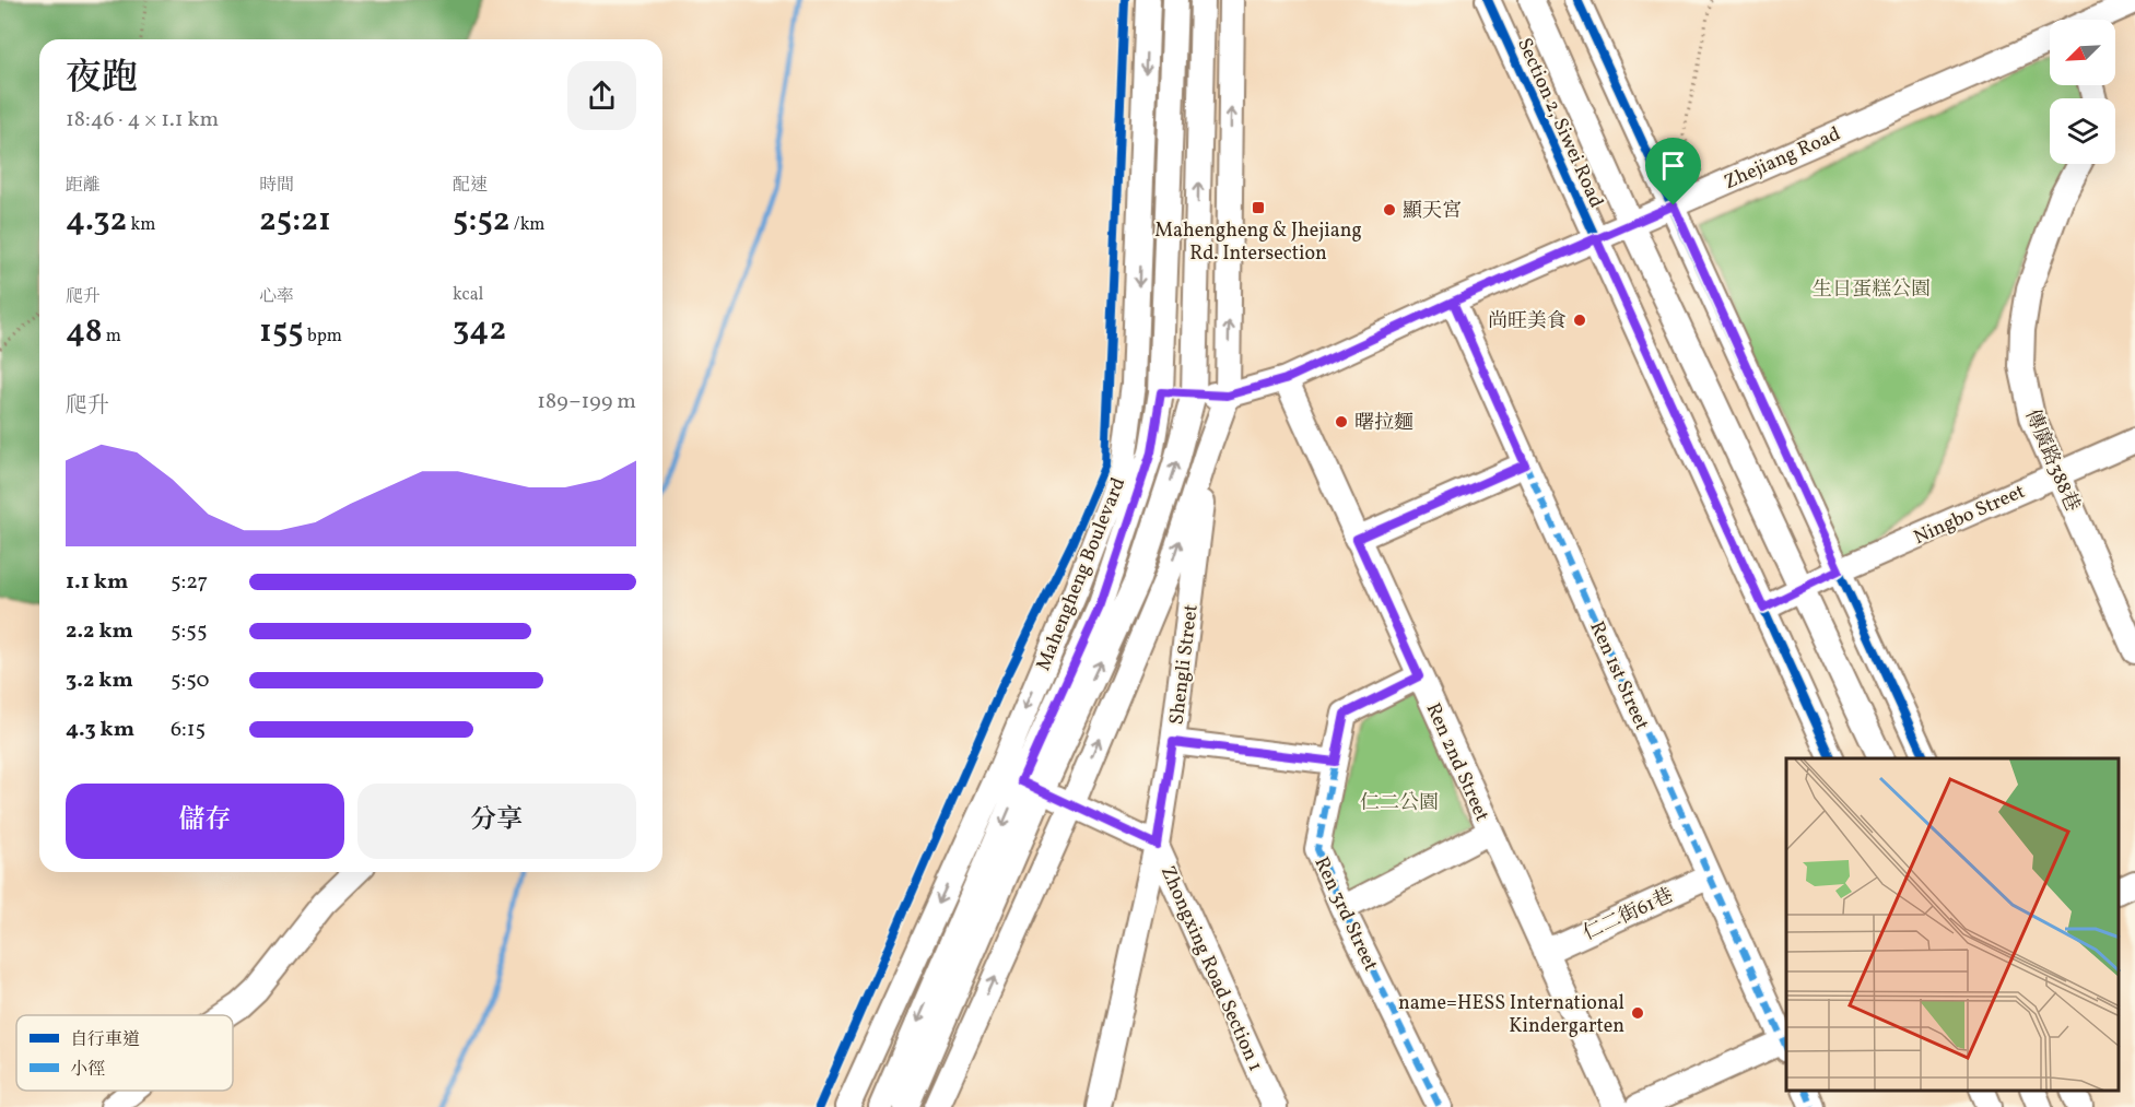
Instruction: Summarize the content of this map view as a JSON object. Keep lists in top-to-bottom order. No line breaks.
{"streets":{"street":["Section 2, Siwei Road","Zhejiang Road","傳廣路388巷","Ningbo Street","Mahengheng Boulevard","Shengli Street","Ren 1st Street","Ren 2nd Street","Ren 3rd Street","仁二街61巷","Zhongxing Road Section 1"]},"crossings":[["Section 2, Siwei Road","Zhejiang Road"],["Section 2, Siwei Road","Ningbo Street"],["Zhejiang Road","Mahengheng Boulevard"],["Zhejiang Road","Ren 1st Street"],["Zhejiang Road","Ren 2nd Street"],["傳廣路388巷","Ningbo Street"],["Mahengheng Boulevard","Zhongxing Road Section 1"],["Shengli Street","Zhongxing Road Section 1"],["Ren 1st Street","仁二街61巷"],["Ren 2nd Street","Ren 3rd Street"],["Ren 2nd Street","仁二街61巷"]],"parks":["生日蛋糕公園","仁二公園"],"places":{"transit":["Mahengheng & Jhejiang Rd. Intersection"],"other":["顯天宮","尚旺美食","曙拉麵","name=HESS International Kindergarten"]},"legend":["自行車道","小徑"],"north":"bottom left","page":{"heading":["夜跑","18:46 · 4 × 1.1 km"],"stats":[["距離","4.32 km"],["時間","25:21"],["配速","5:52 /km"],["爬升","48 m"],["心率","155 bpm"],["kcal","342"]],"chart":["爬升","189–199 m"],"list":[{"name":"1.1 km","note":"5:27"},{"name":"2.2 km","note":"5:55"},{"name":"3.2 km","note":"5:50"},{"name":"4.3 km","note":"6:15"}],"buttons":["儲存","分享"]}}
